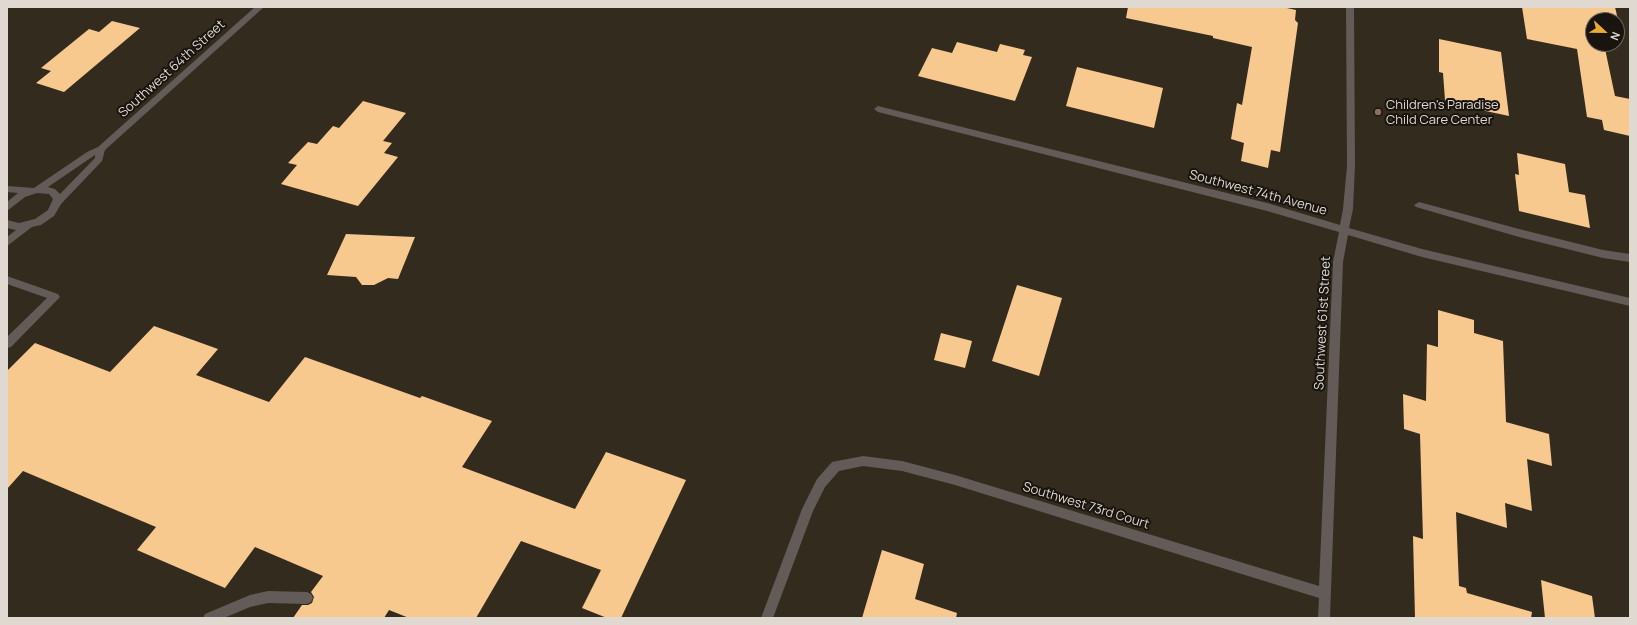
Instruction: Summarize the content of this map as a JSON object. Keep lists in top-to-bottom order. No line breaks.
{"streets":{"street":["Southwest 64th Street","Southwest 74th Avenue","Southwest 61st Street","Southwest 73rd Court"]},"crossings":[["Southwest 74th Avenue","Southwest 61st Street"],["Southwest 61st Street","Southwest 73rd Court"]],"places":["Children's Paradise Child Care Center"],"north":"right"}
